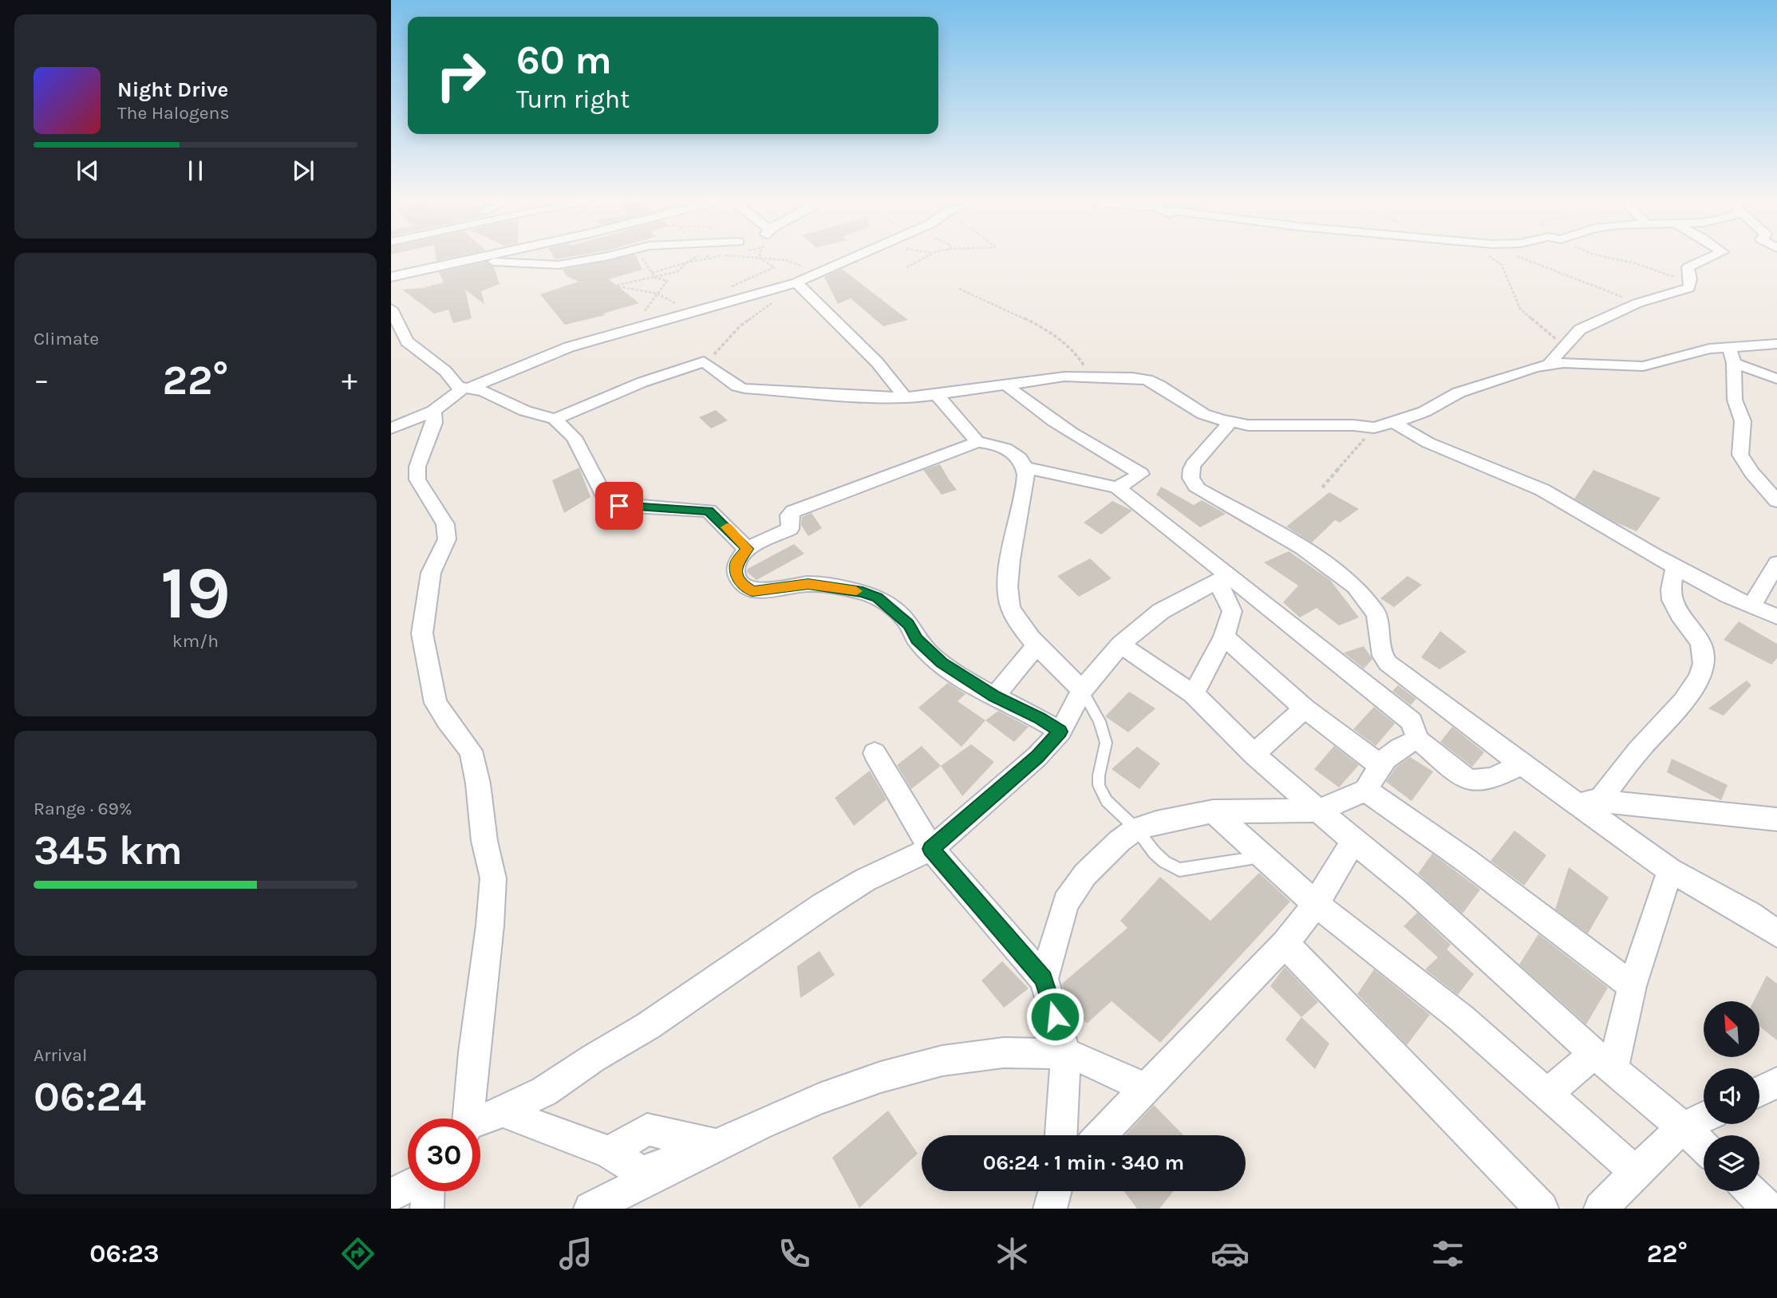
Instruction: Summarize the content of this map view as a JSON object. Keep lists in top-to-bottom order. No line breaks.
{"north":"top left","page":{"turn":["60 m","Turn right"],"song":["Night Drive","The Halogens"],"tile":["Climate",["19","km/h"],["Range · 69%","345 km"],["Arrival","06:24"]],"heat":["−","22°","+"],"limit":"30","trip":"06:24 · 1 min · 340 m","tabs":["06:23","22°"]}}
